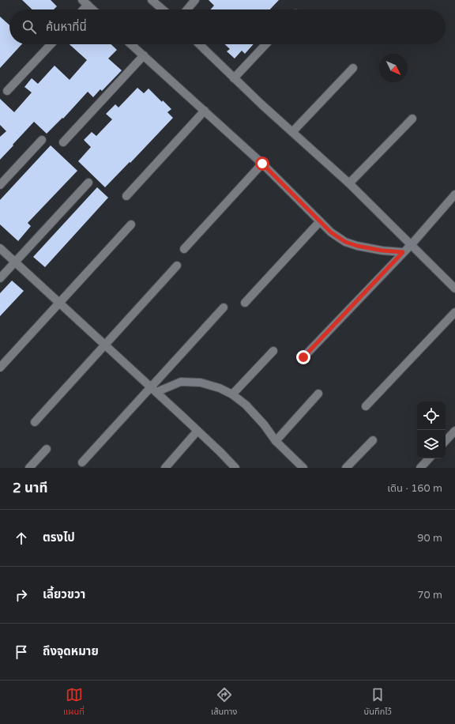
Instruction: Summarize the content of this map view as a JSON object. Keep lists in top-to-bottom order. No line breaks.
{"north":"bottom right","page":{"search":"ค้นหาที่นี่","heading":["2 นาที","เดิน · 160 m"],"list":[["ตรงไป","90 m"],["เลี้ยวขวา","70 m"],"ถึงจุดหมาย"],"nav":["แผนที่","เส้นทาง","บันทึกไว้"]}}
